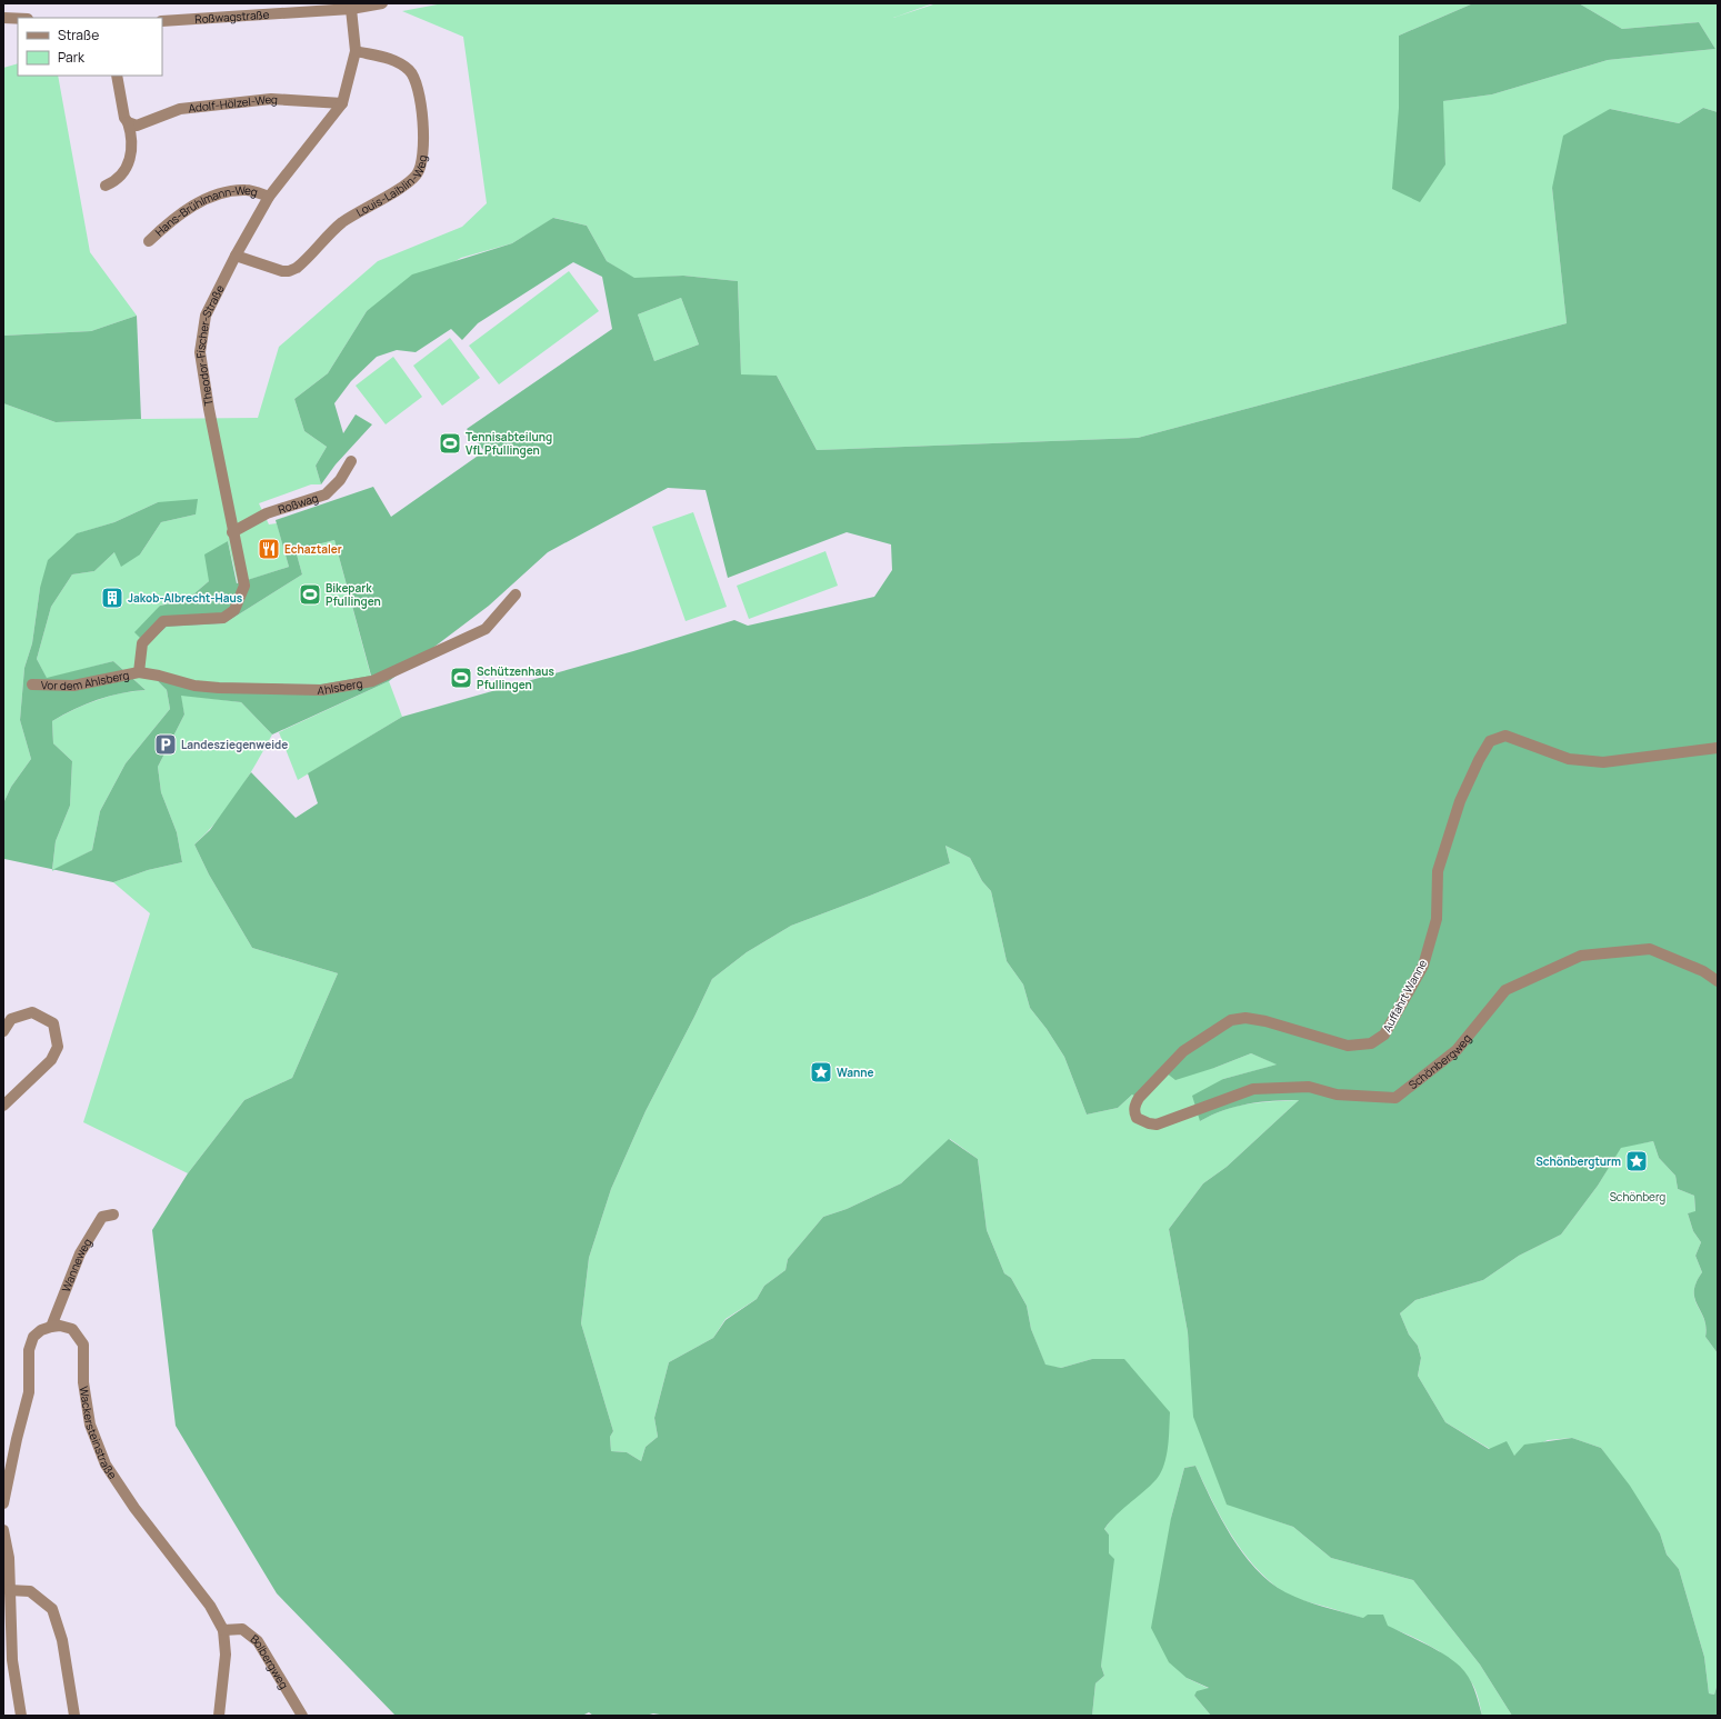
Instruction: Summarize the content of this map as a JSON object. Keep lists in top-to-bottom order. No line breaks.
{"streets":{"street":["Roßwagstraße","Adolf-Hölzel-Weg","Louis-Laiblin-Weg","Hans-Brühlmann-Weg","Theodor-Fischer-Straße","Roßwag","Vor dem Ahlsberg","Ahlsberg","Auffahrt Wanne","Schönbergweg","Wanneweg","Wackersteinstraße","Bolbergweg"]},"crossings":[["Roßwagstraße","Theodor-Fischer-Straße"],["Adolf-Hölzel-Weg","Theodor-Fischer-Straße"],["Louis-Laiblin-Weg","Theodor-Fischer-Straße"],["Hans-Brühlmann-Weg","Theodor-Fischer-Straße"],["Theodor-Fischer-Straße","Roßwag"],["Theodor-Fischer-Straße","Vor dem Ahlsberg"],["Theodor-Fischer-Straße","Ahlsberg"],["Vor dem Ahlsberg","Ahlsberg"],["Auffahrt Wanne","Schönbergweg"],["Wanneweg","Wackersteinstraße"],["Wackersteinstraße","Bolbergweg"]],"parks":["Schönberg"],"places":{"sports":["Tennisabteilung VfL Pfullingen","Bikepark Pfullingen","Schützenhaus Pfullingen"],"restaurant":["Echaztaler"],"building":["Jakob-Albrecht-Haus"],"parking":["Landesziegenweide"],"place":["Wanne","Schönbergturm"]},"legend":["Straße","Park"]}
